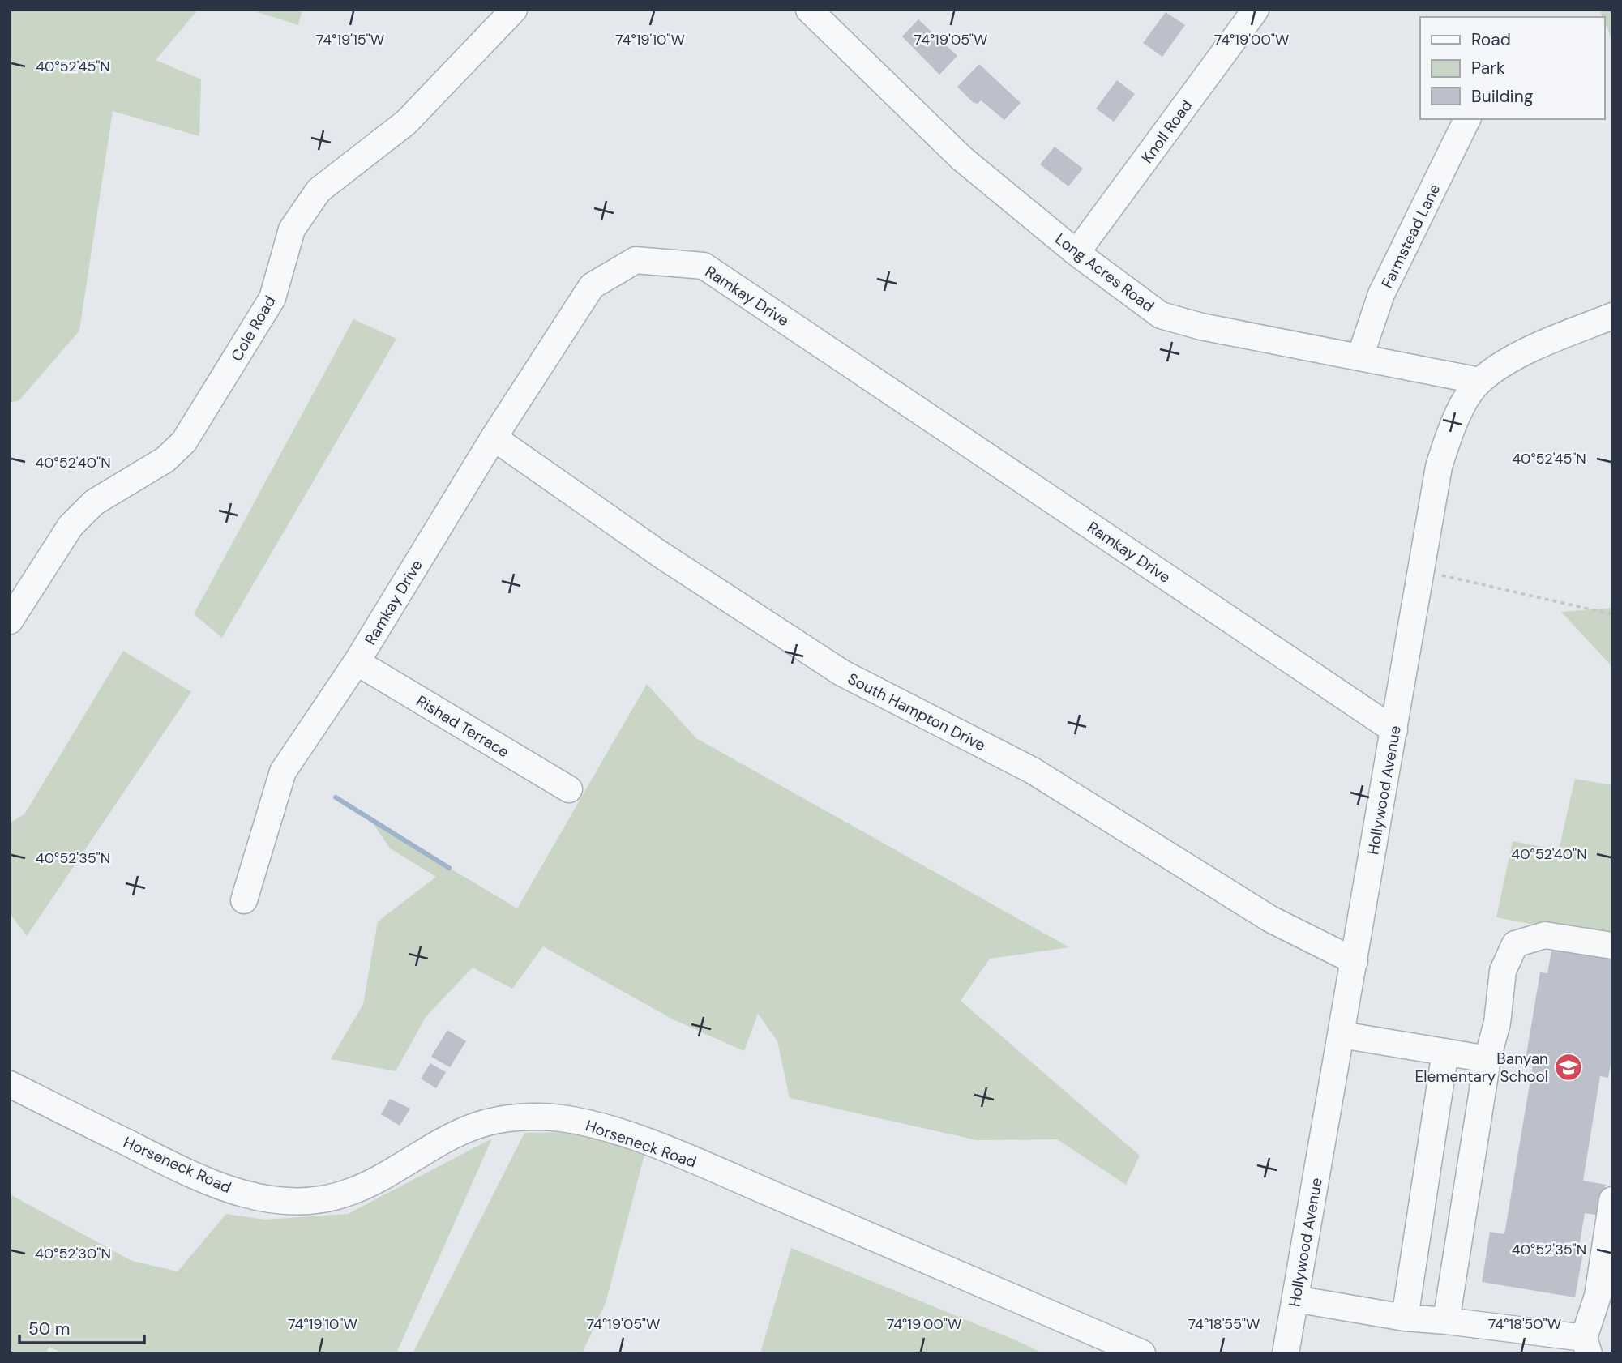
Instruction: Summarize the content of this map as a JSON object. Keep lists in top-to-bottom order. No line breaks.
{"streets":{"street":["Knoll Road","Farmstead Lane","Long Acres Road","Ramkay Drive","Cole Road","South Hampton Drive","Rishad Terrace","Hollywood Avenue","Horseneck Road"]},"crossings":[["Knoll Road","Long Acres Road"],["Farmstead Lane","Long Acres Road"],["Long Acres Road","Hollywood Avenue"],["Ramkay Drive","South Hampton Drive"],["Ramkay Drive","Rishad Terrace"],["Ramkay Drive","Hollywood Avenue"],["South Hampton Drive","Hollywood Avenue"]],"places":{"school or university":["Banyan Elementary School"]},"legend":["Road","Park","Building"],"scale_bar":"50 m","coordinates":["74°19'15\"W","74°19'10\"W","74°19'05\"W","74°19'00\"W","40°52'45\"N","40°52'40\"N","40°52'35\"N","40°52'30\"N","74°18'55\"W","74°18'50\"W"]}
